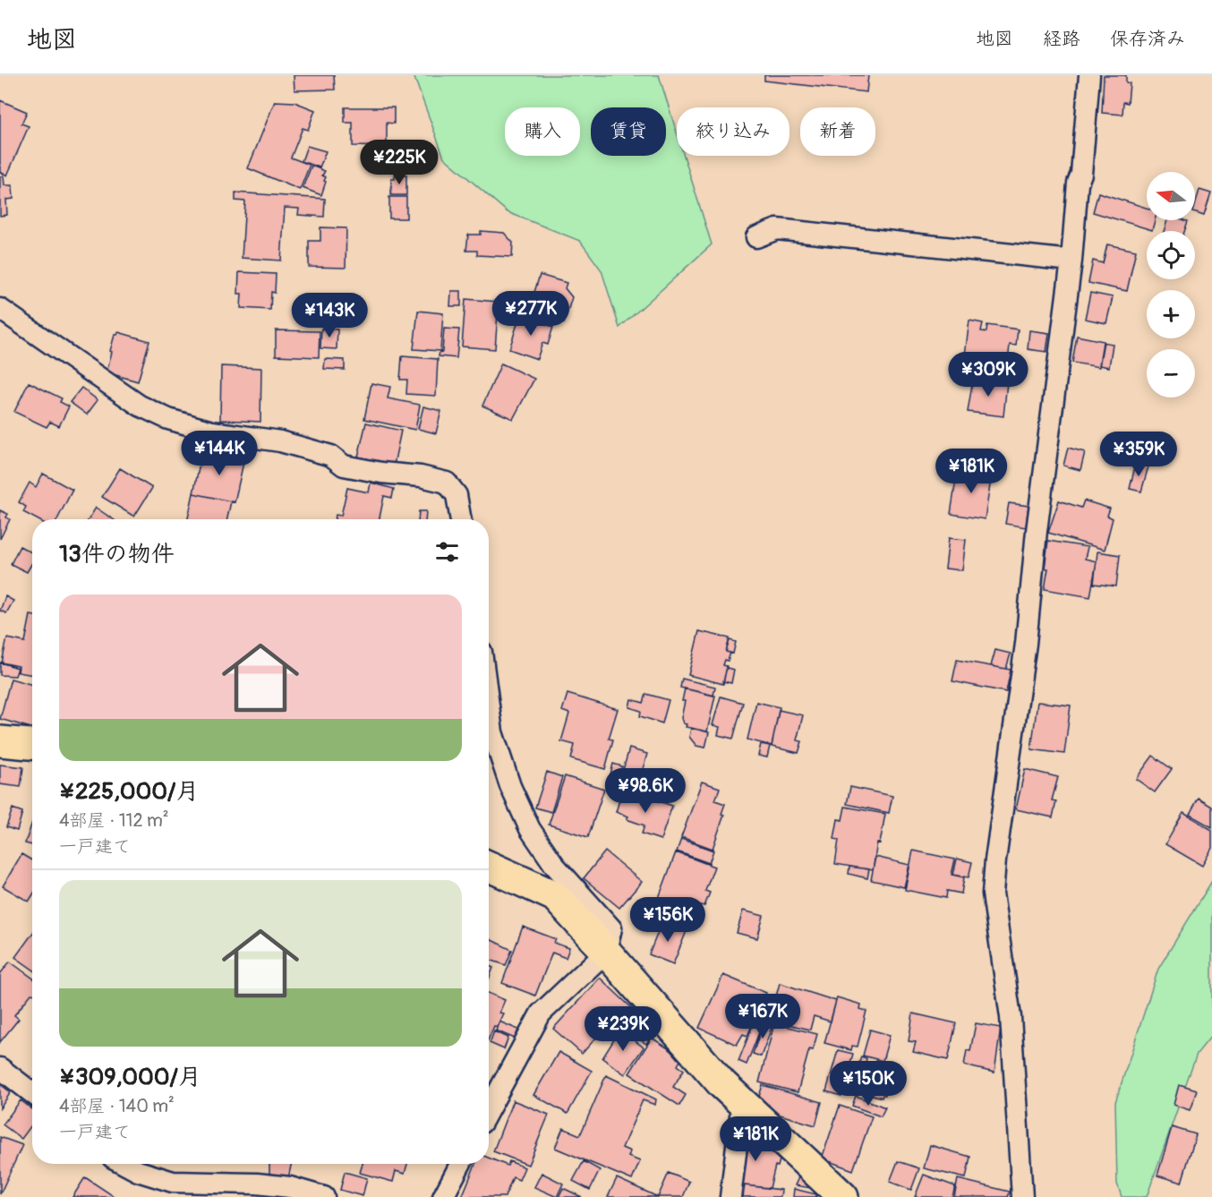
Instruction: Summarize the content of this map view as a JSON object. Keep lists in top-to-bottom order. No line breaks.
{"north":"left","page":{"header":"地図","nav":["地図","経路","保存済み"],"chip":["購入","賃貸","絞り込み","新着"],"price":["¥225K","¥277K","¥143K","¥309K","¥144K","¥359K","¥181K","¥98.6K","¥156K","¥167K","¥239K","¥150K","¥181K"],"map_buttons":["+","−"],"heading":"13件の物件","list":[{"name":"¥225,000/月","note":"4部屋 · 112 m² · 一戸建て"},{"name":"¥309,000/月","note":"4部屋 · 140 m² · 一戸建て"}]}}
